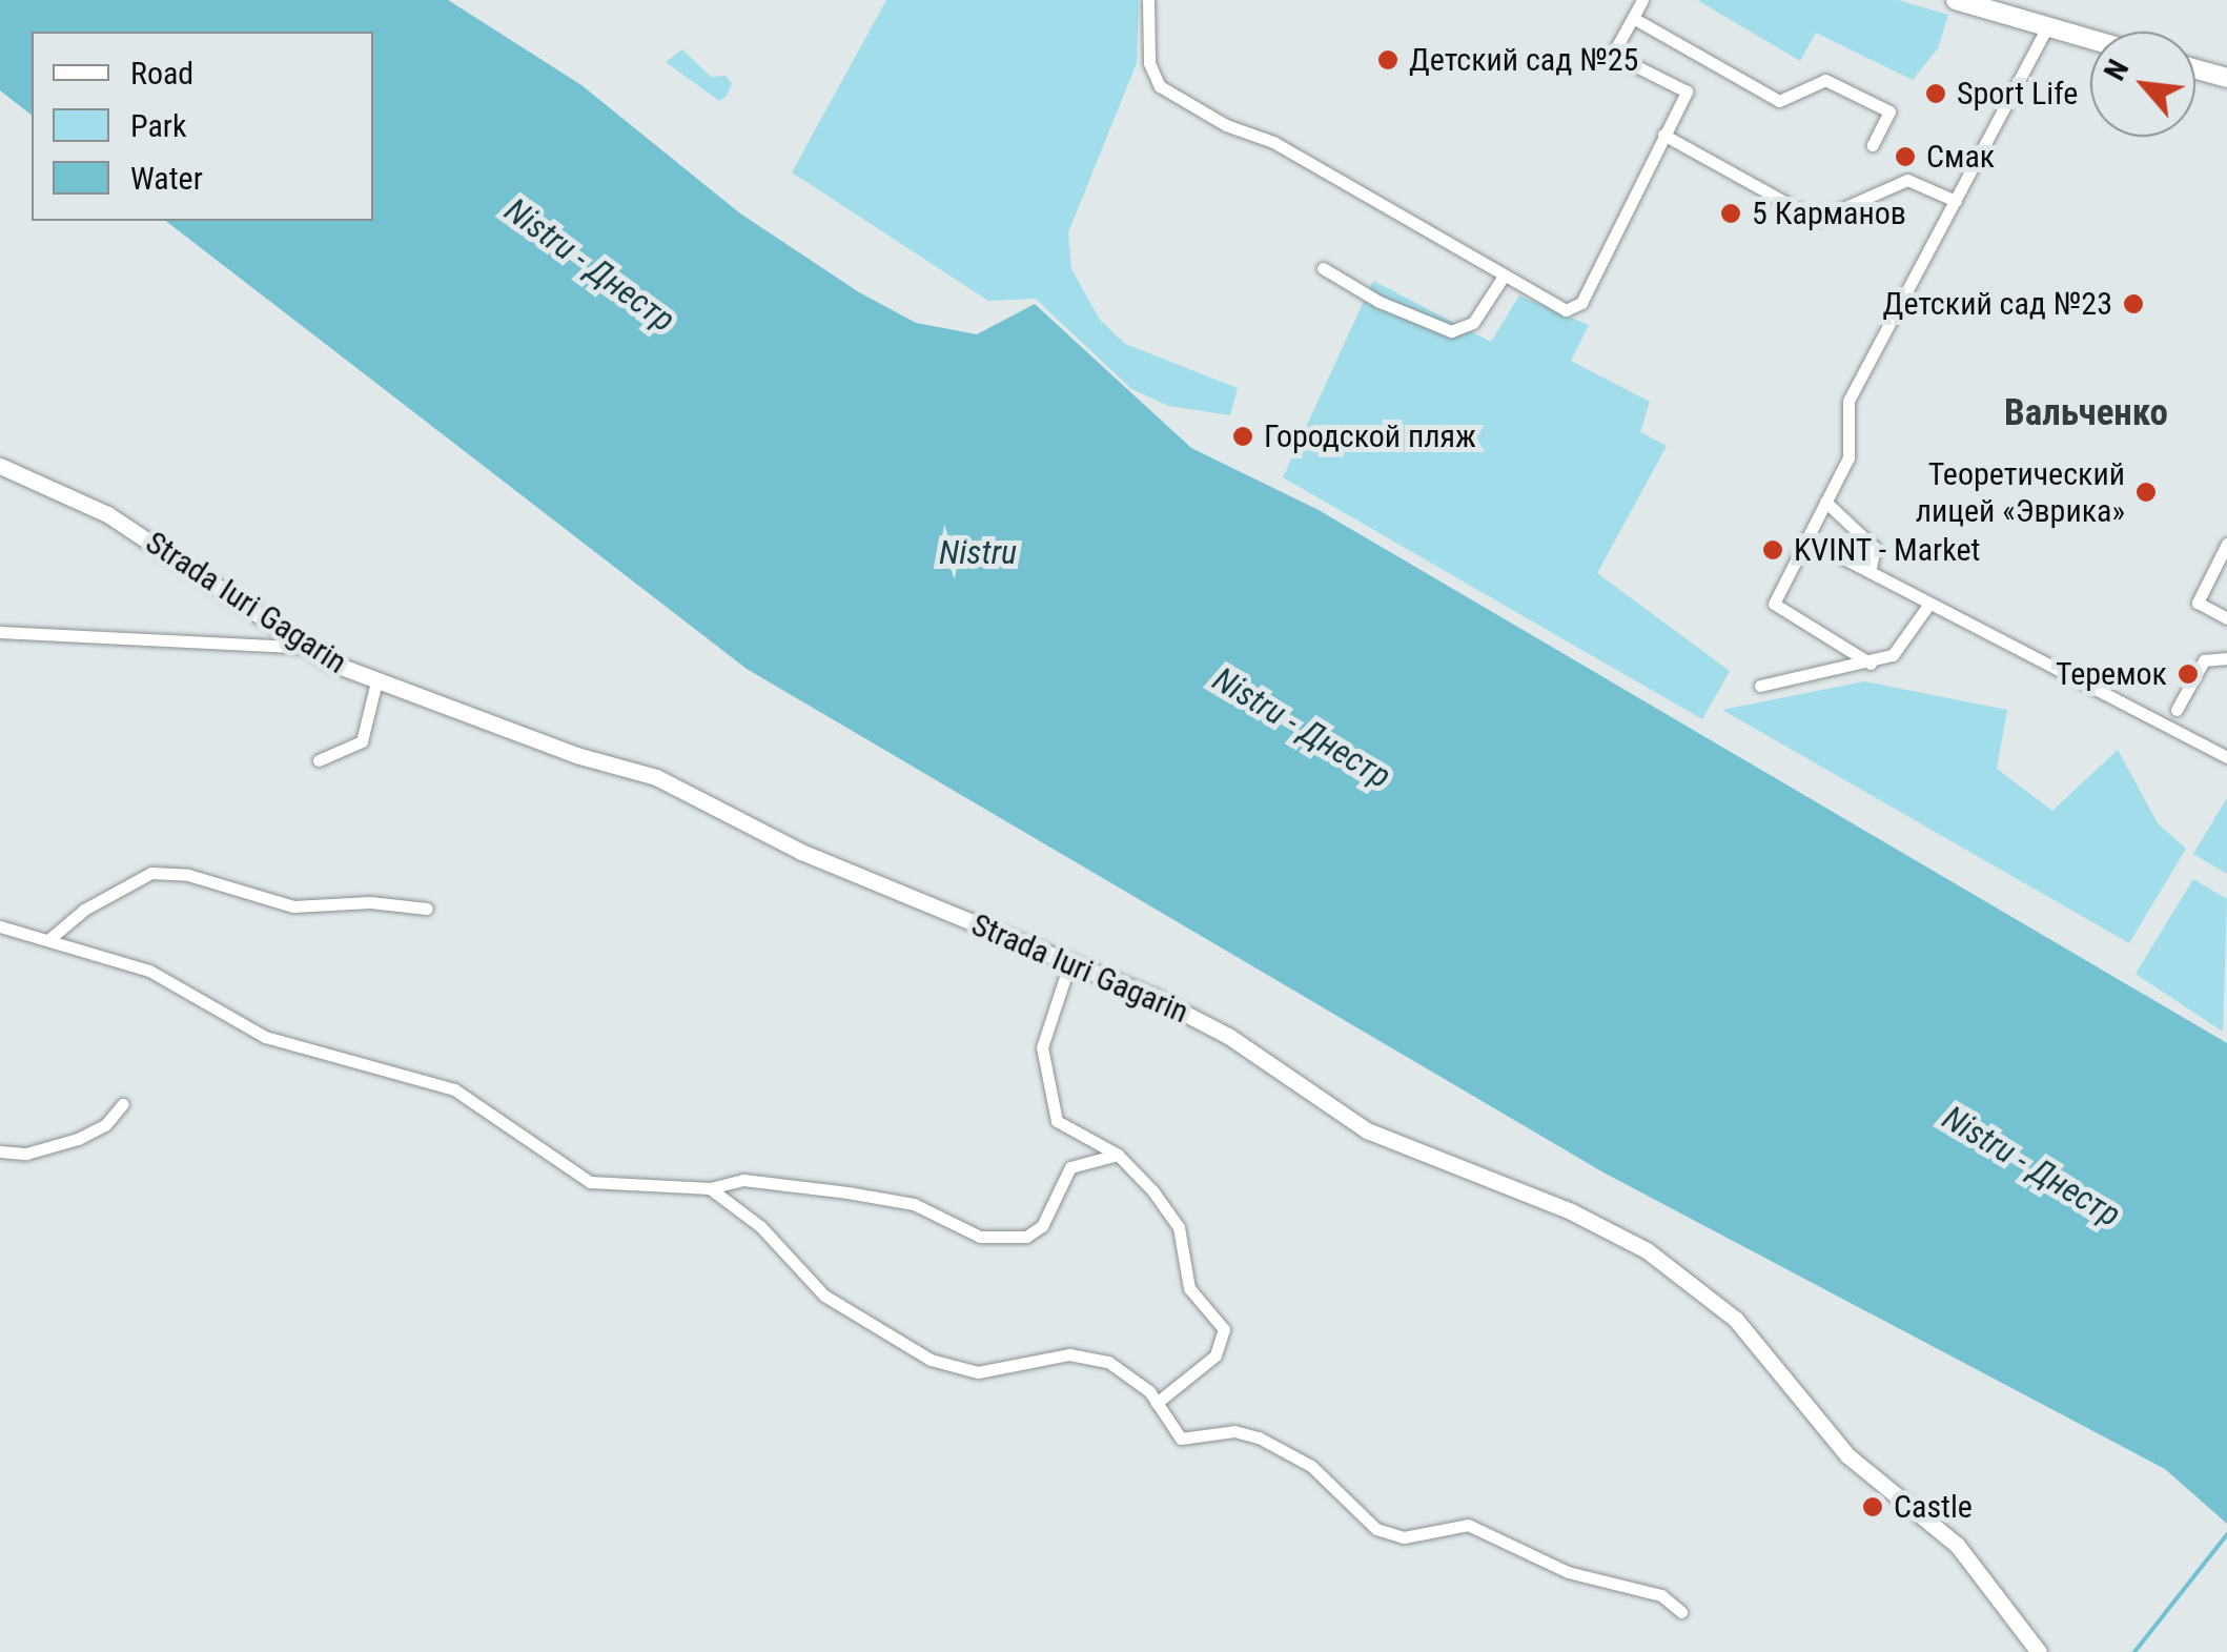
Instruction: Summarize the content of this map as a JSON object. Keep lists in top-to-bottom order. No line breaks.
{"streets":{"main road":["Strada Iuri Gagarin"]},"districts":["Вальченко"],"water":["Nistru - Днестр","Nistru"],"places":["Детский сад №25","Sport Life","Смак","5 Карманов","Детский сад №23","Городской пляж","Теоретический лицей «Эврика»","KVINT - Market","Теремок","Castle"],"legend":["Road","Park","Water"],"north":"top left"}
